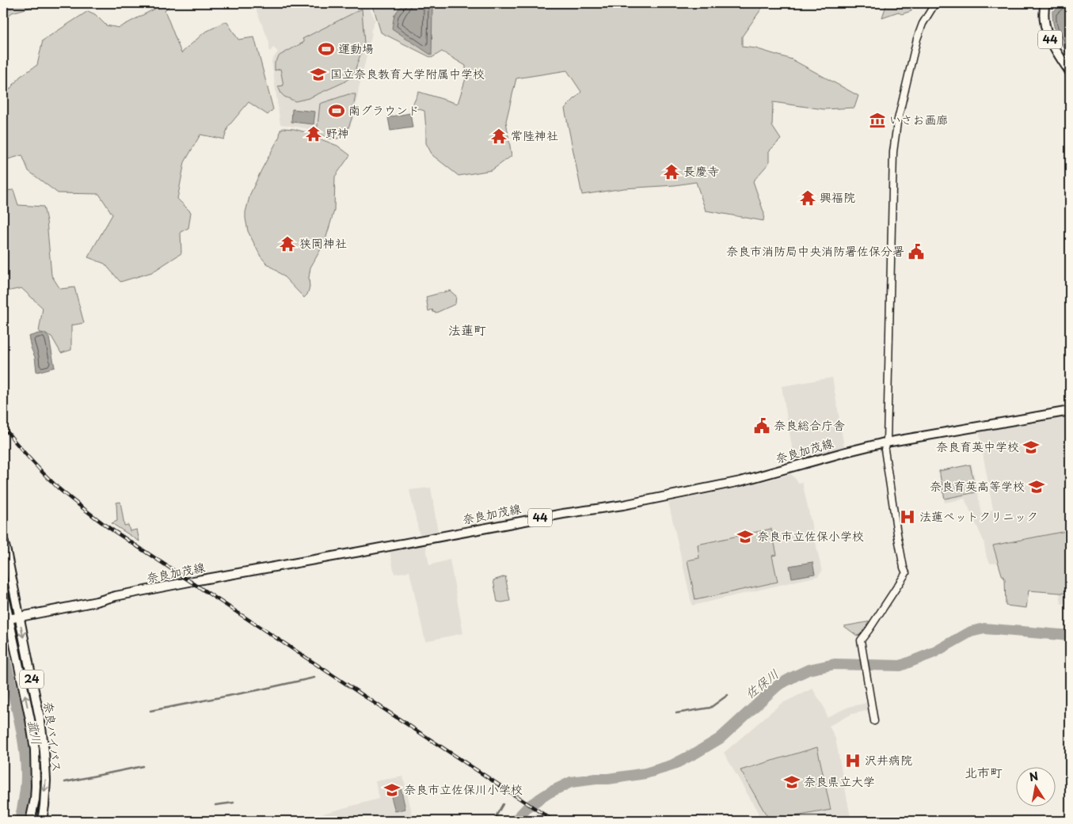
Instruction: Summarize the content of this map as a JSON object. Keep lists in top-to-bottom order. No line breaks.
{"streets":{"main road":["44","奈良加茂線","24","奈良バイパス"]},"crossings":[["奈良加茂線","奈良バイパス"]],"districts":["法蓮町","北市町"],"water":["佐保川","菰川"],"places":{"sports":["運動場","南グラウンド"],"school or university":["国立奈良教育大学附属中学校","奈良育英中学校","奈良育英高等学校","奈良市立佐保小学校","奈良県立大学","奈良市立佐保川小学校"],"museum":["いさお画廊"],"temple":["野神","常陸神社","長慶寺","興福院","狭岡神社"],"public building":["奈良市消防局中央消防署佐保分署","奈良総合庁舎"],"hospital":["法蓮ペットクリニック","沢井病院"]},"north":"top"}
